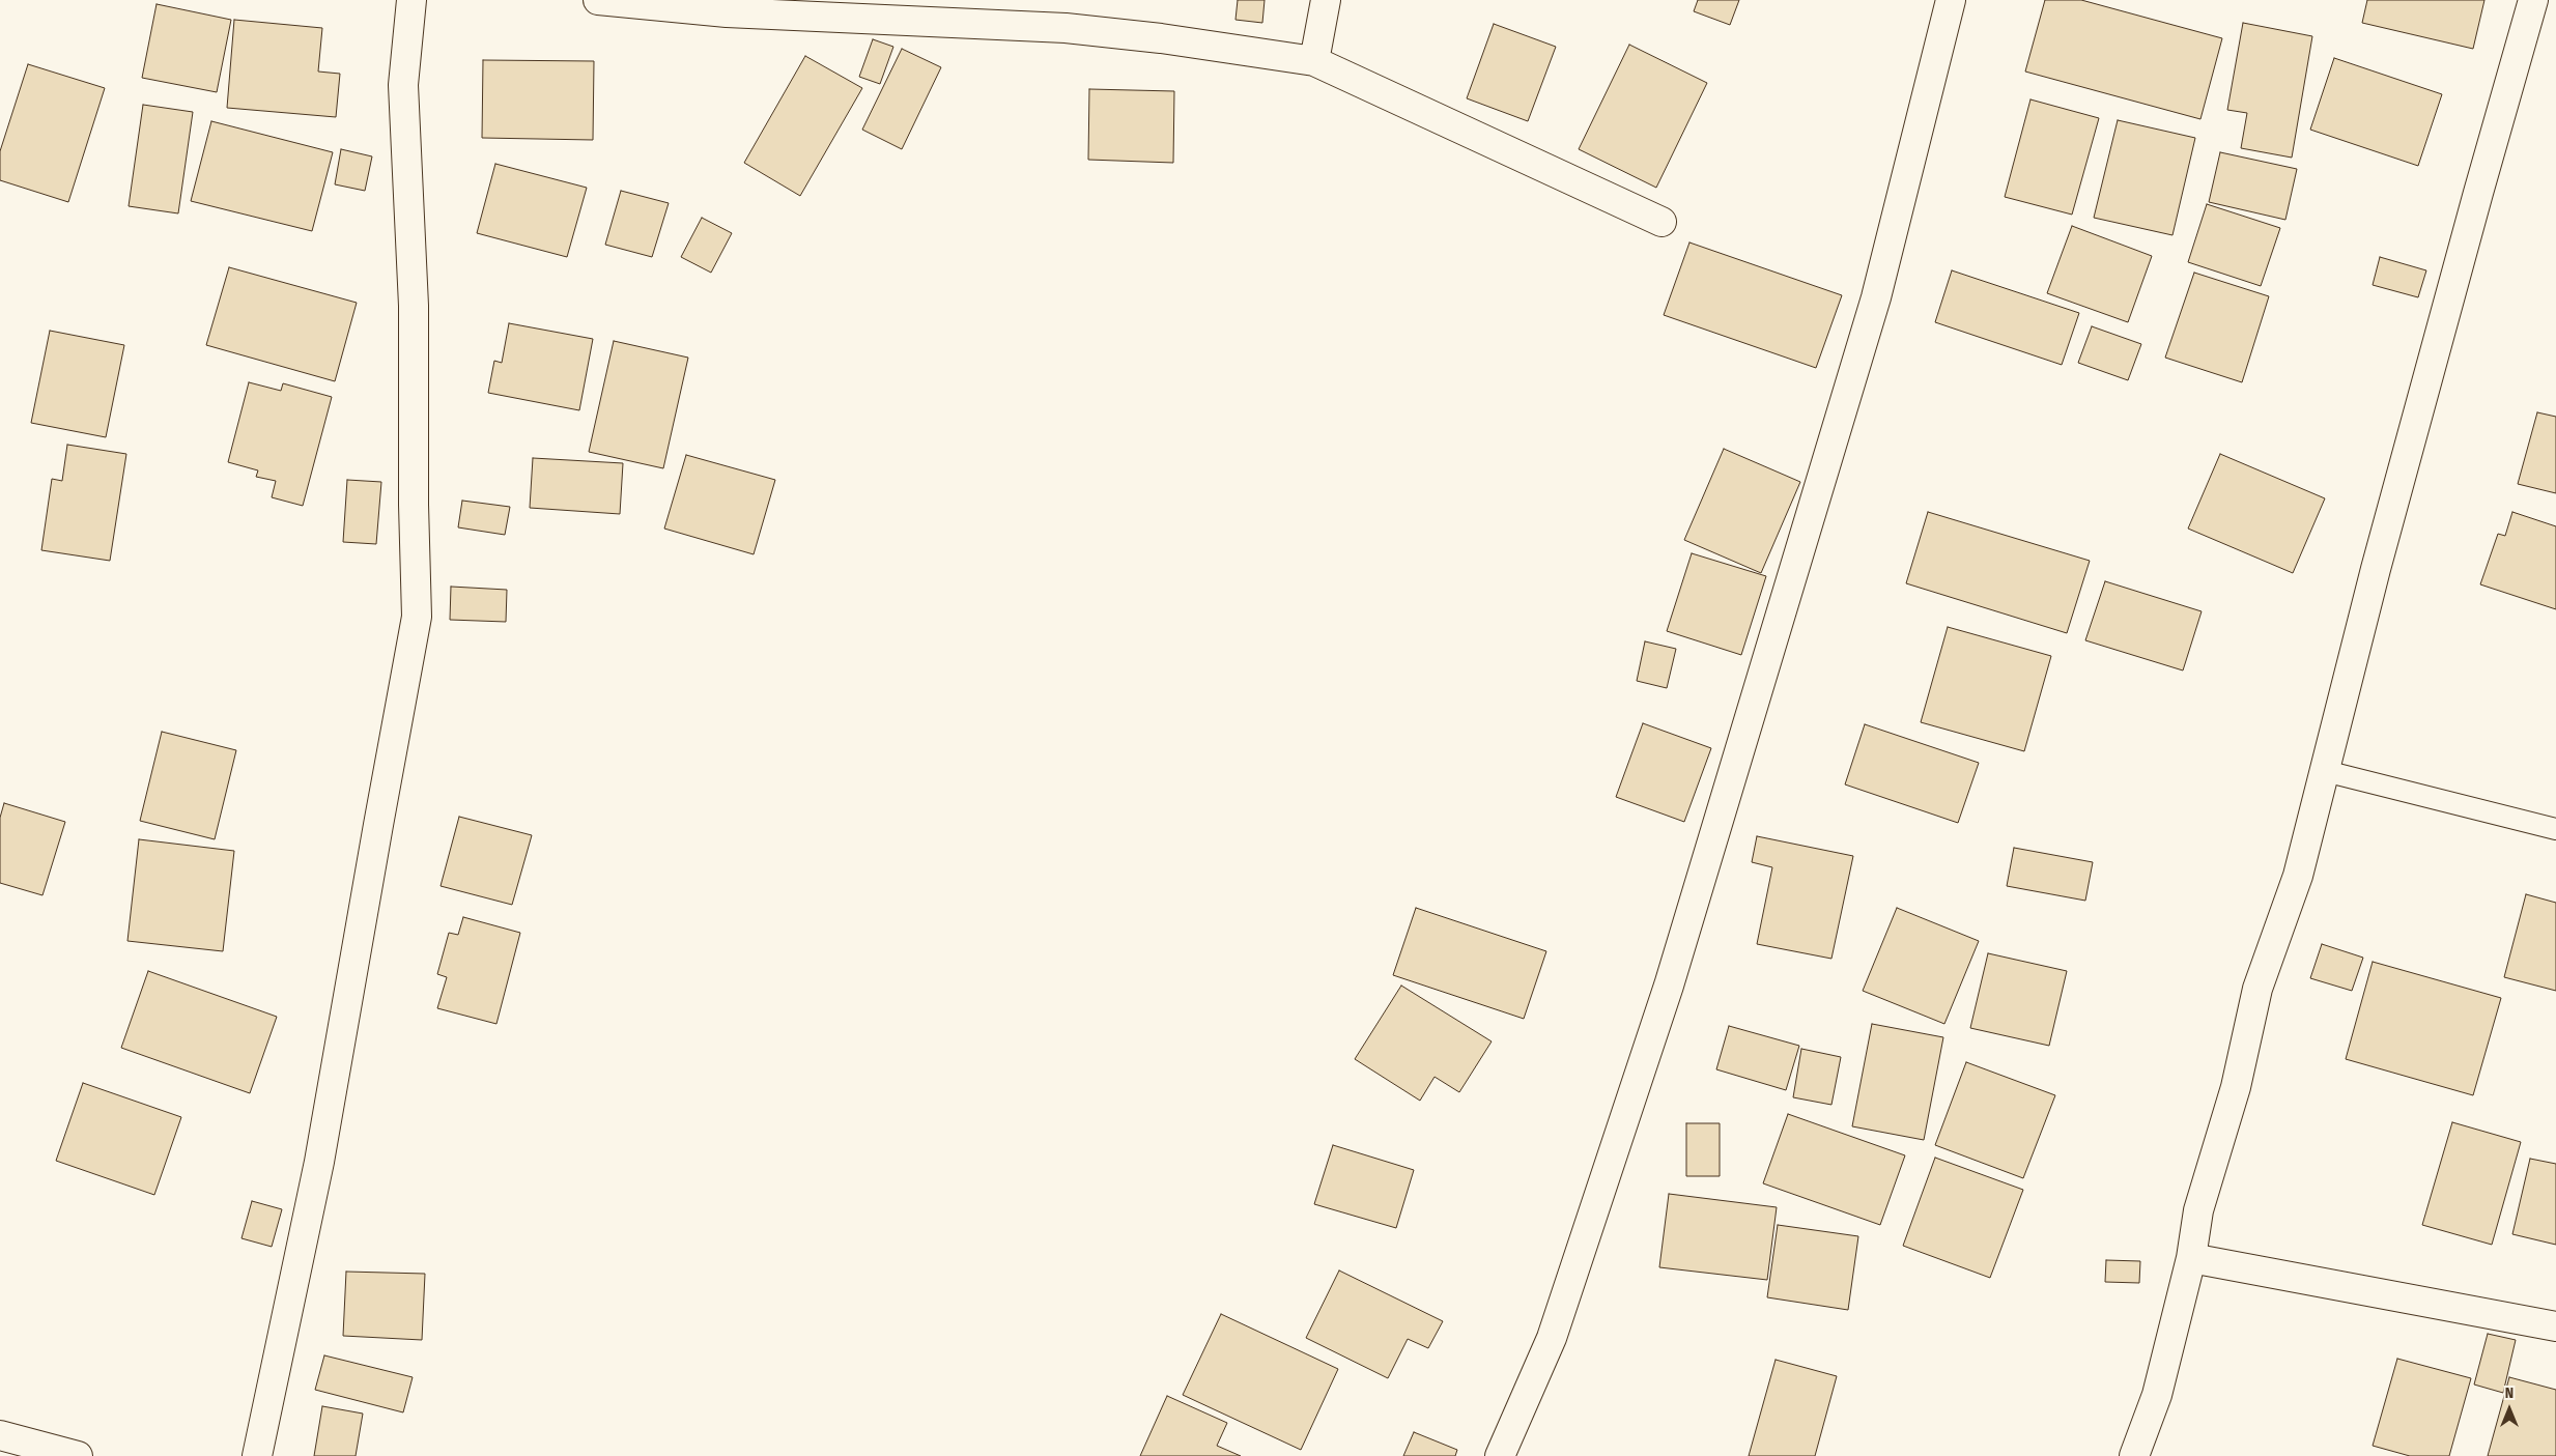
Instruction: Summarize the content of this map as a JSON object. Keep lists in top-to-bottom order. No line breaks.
{"north":"top"}
